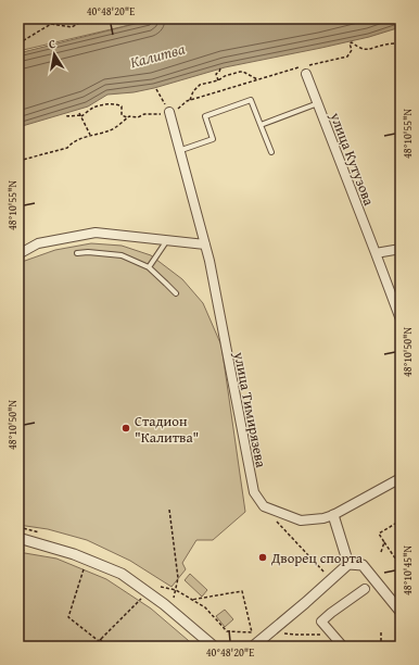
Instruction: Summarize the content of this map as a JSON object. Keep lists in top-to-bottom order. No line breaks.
{"streets":{"street":["улица Кутузова","улица Тимирязева"]},"water":["Калитва"],"places":["Стадион \"Калитва\"","Дворец спорта"],"north":"top","coordinates":["40°48'20\"E","48°10'55\"N","48°10'50\"N","48°10'45\"N"]}
